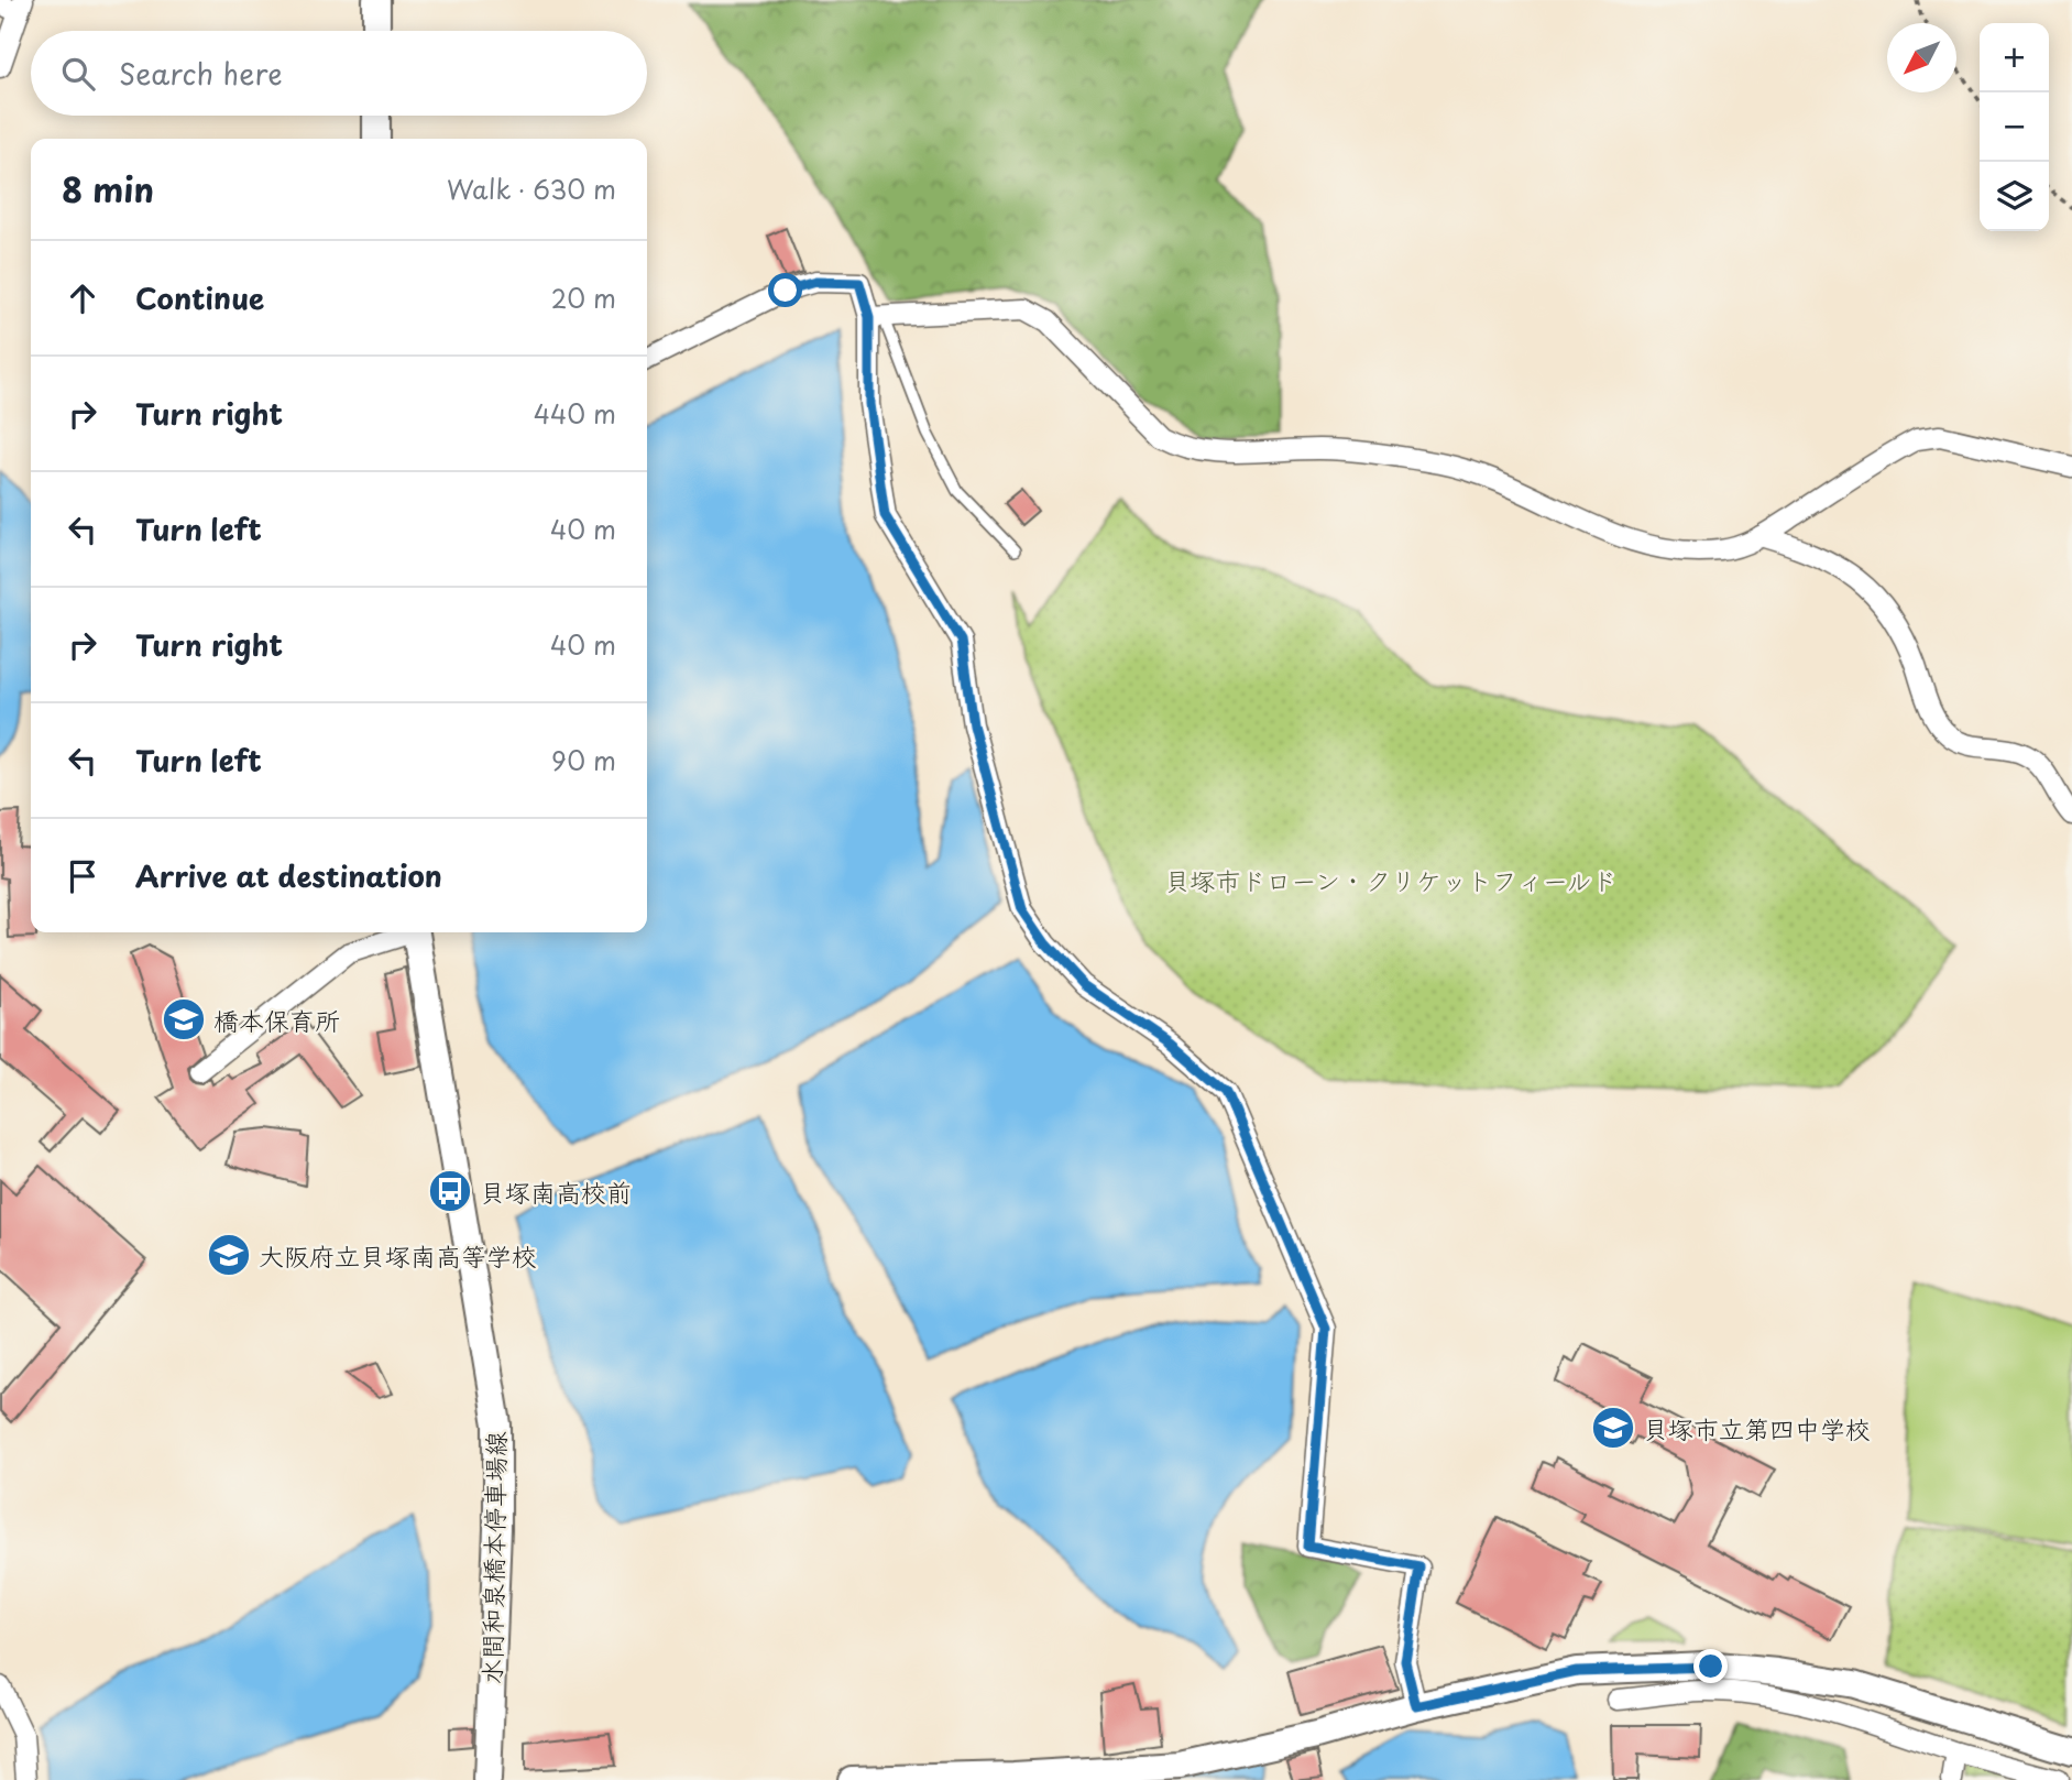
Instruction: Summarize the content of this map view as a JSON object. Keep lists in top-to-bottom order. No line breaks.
{"streets":{"street":["水間和泉橋本停車場線"]},"parks":["貝塚市ドローン・クリケットフィールド"],"places":{"school or university":["橋本保育所","大阪府立貝塚南高等学校","貝塚市立第四中学校"],"bus stop":["貝塚南高校前"]},"north":"bottom left","page":{"map_buttons":["+","−"],"search":"Search here","heading":["8 min","Walk · 630 m"],"list":[["Continue","20 m"],["Turn right","440 m"],["Turn left","40 m"],["Turn right","40 m"],["Turn left","90 m"],"Arrive at destination"]}}
